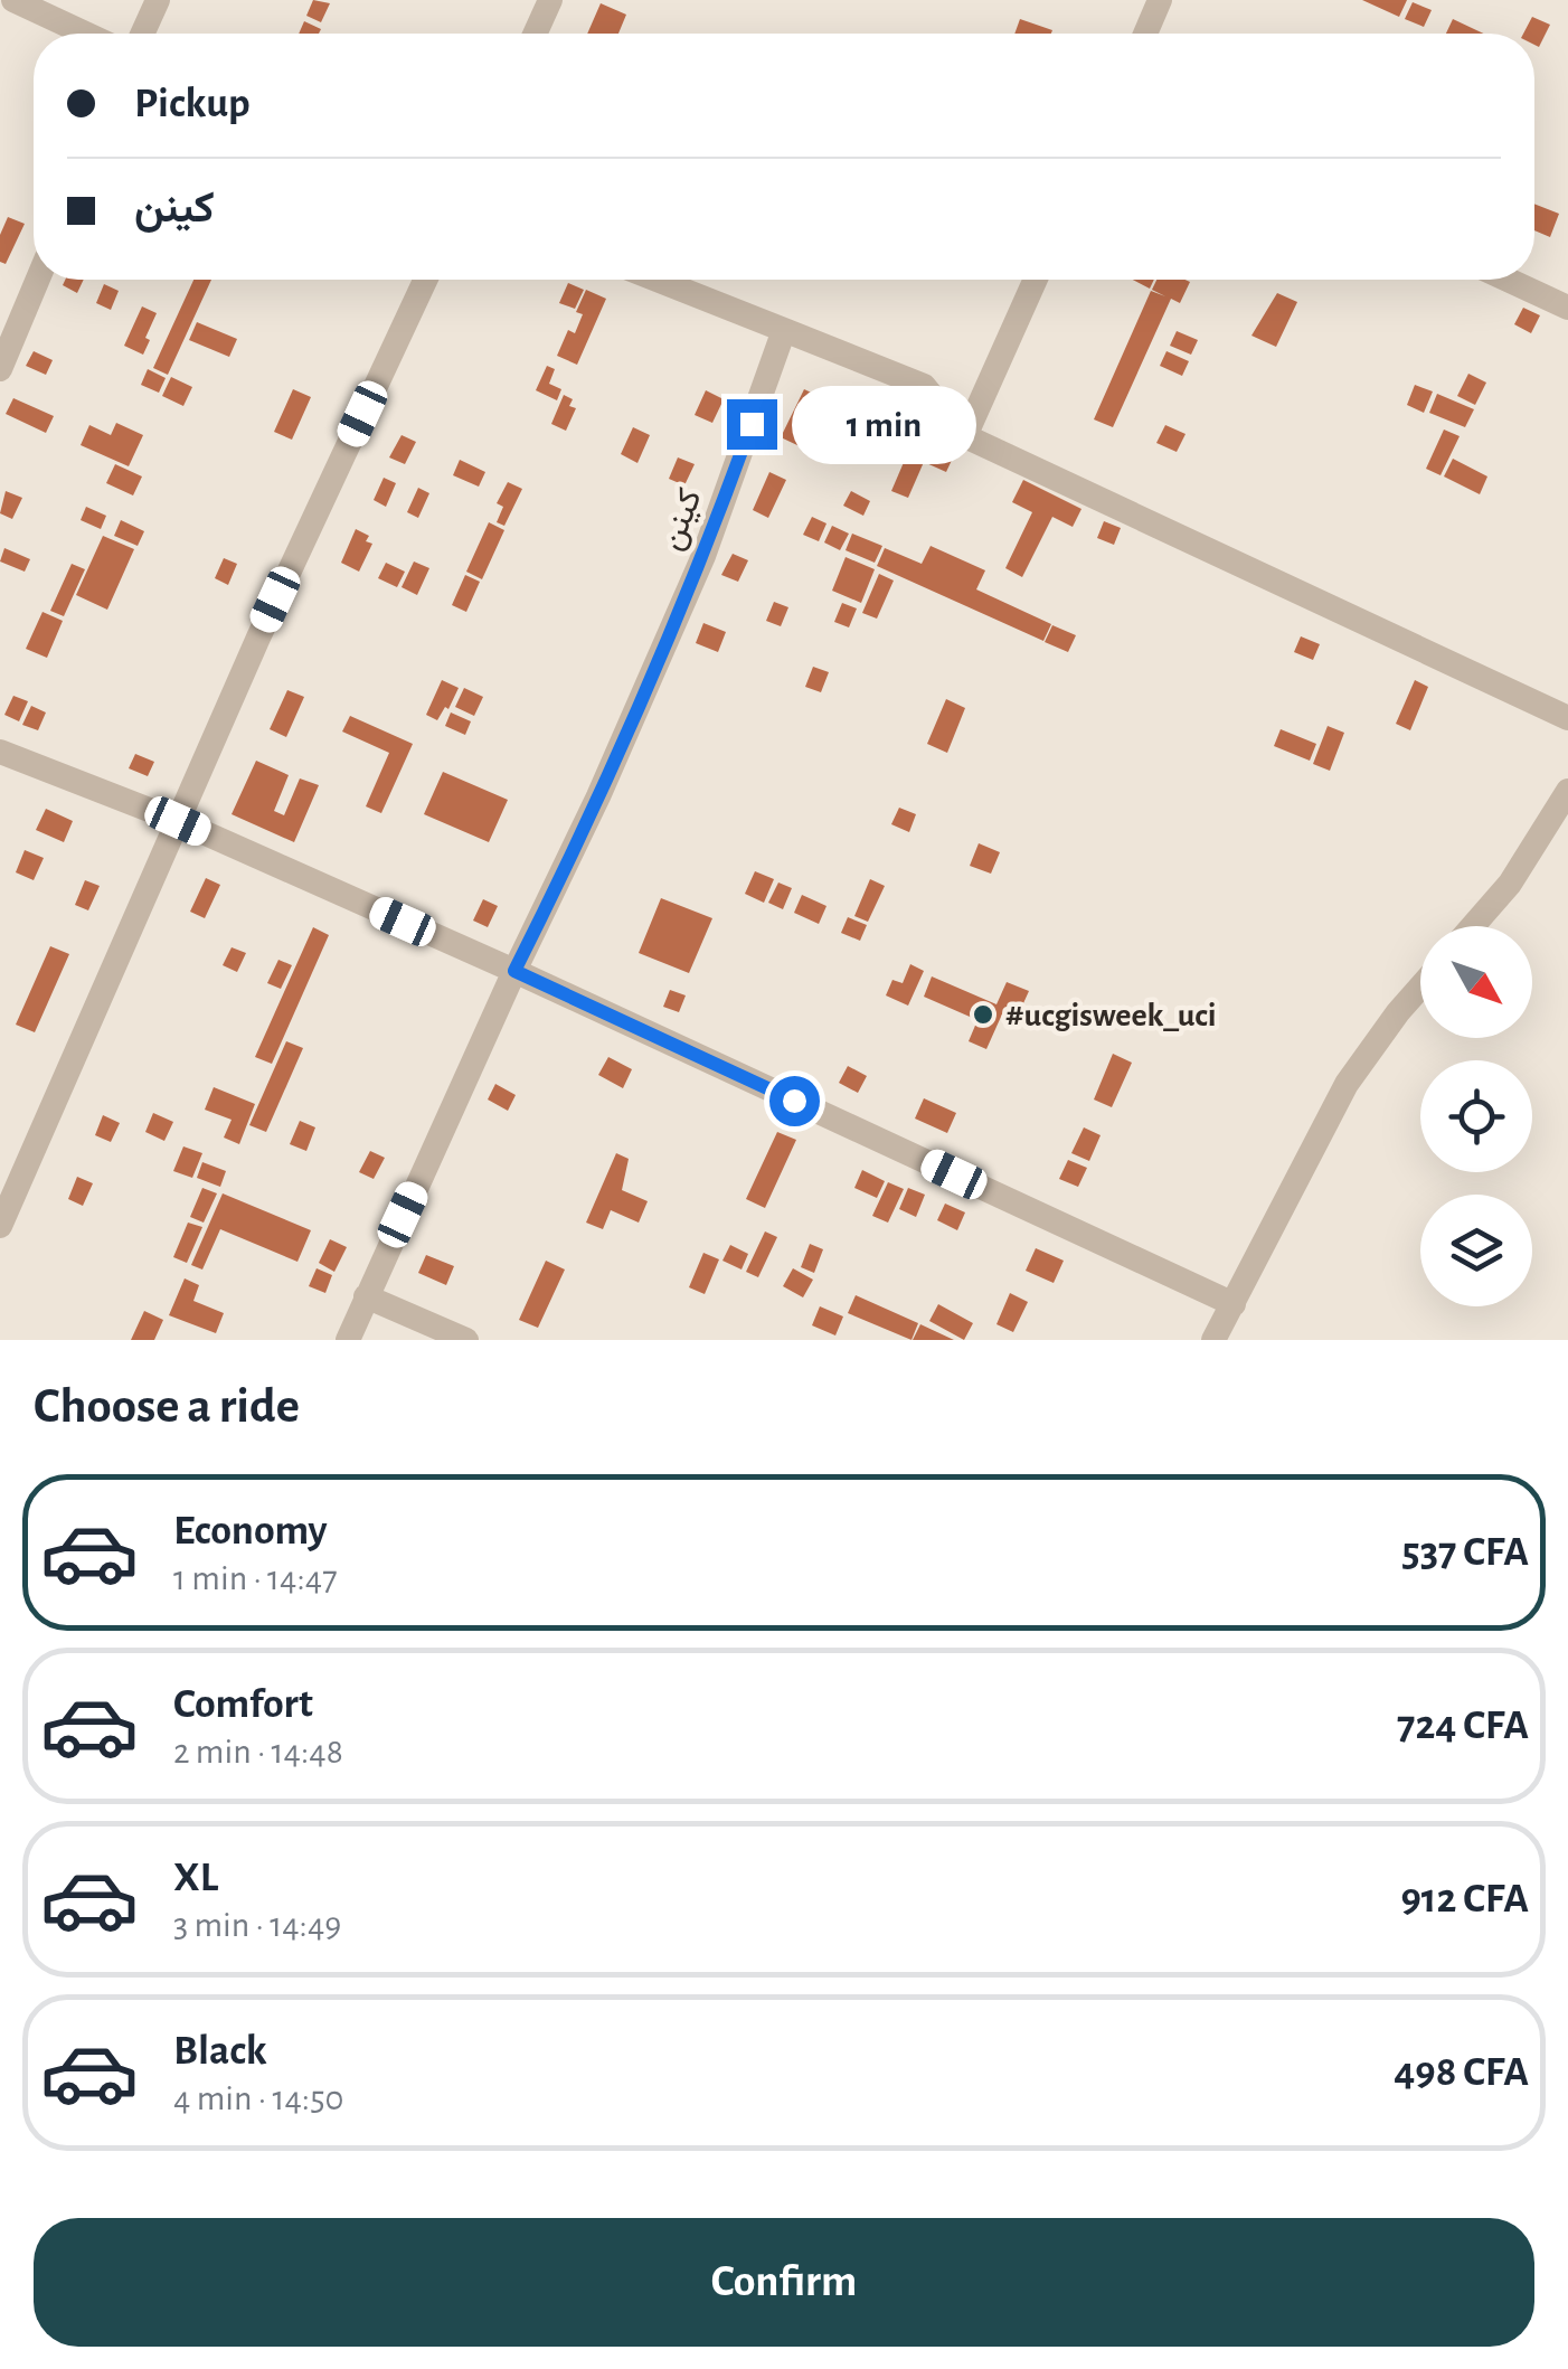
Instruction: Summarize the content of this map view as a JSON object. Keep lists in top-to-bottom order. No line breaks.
{"streets":{"street":["كينن"]},"places":["#ucgisweek_uci"],"north":"bottom right","page":{"banner":["Pickup","كينن"],"bubble":"1 min","heading":"Choose a ride","list":[{"name":"Economy","note":"1 min · 14:47","value":"537 CFA"},{"name":"Comfort","note":"2 min · 14:48","value":"724 CFA"},{"name":"XL","note":"3 min · 14:49","value":"912 CFA"},{"name":"Black","note":"4 min · 14:50","value":"498 CFA"}],"buttons":"Confirm"}}
